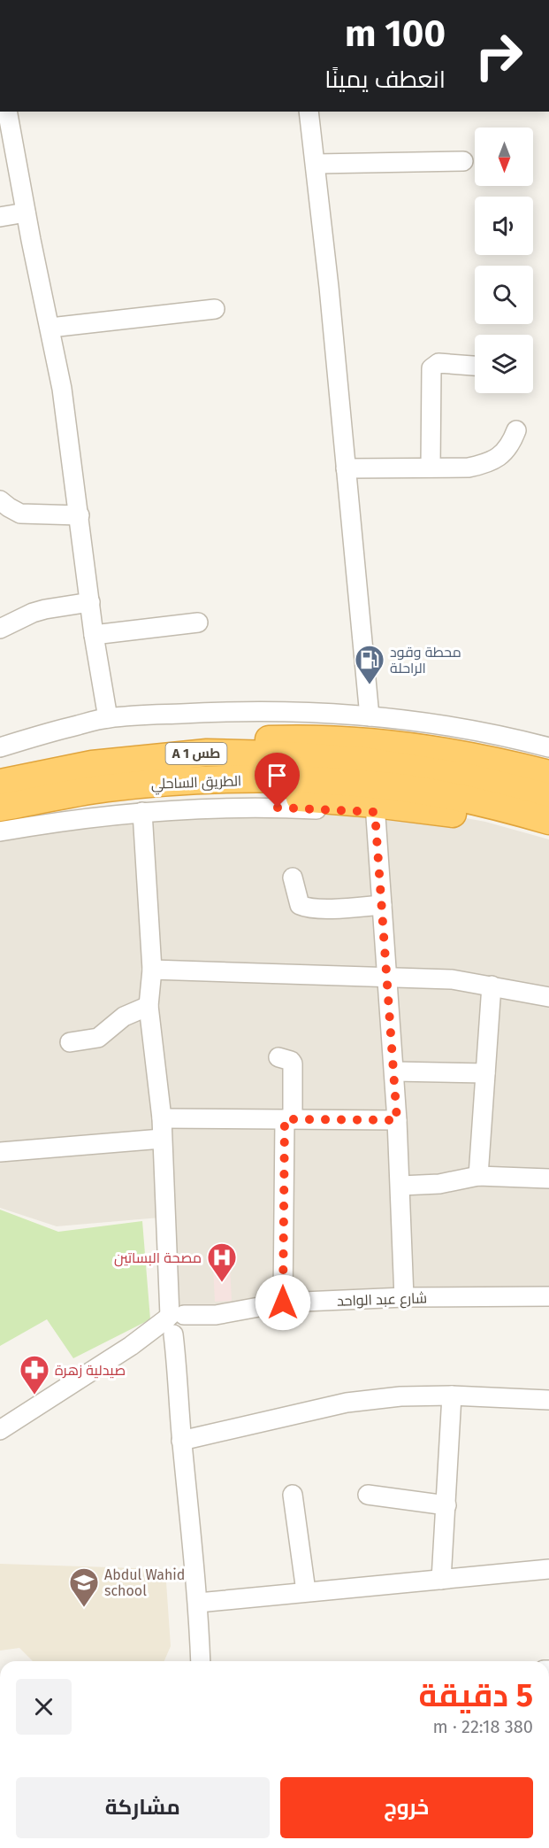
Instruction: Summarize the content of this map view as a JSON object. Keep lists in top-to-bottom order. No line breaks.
{"streets":{"highway":["A 1 طس","الطريق الساحلي"],"street":["شارع عبد الواحد"]},"places":{"fuel station":["محطة وقود الراحلة"],"hospital":["مصحة البساتين"],"pharmacy":["صيدلية زهرة"],"school or university":["Abdul Wahid school"]},"north":"bottom","page":{"turn":["100 m","انعطف يمينًا"],"heading":["5 دقيقة","380 m · 22:18"],"buttons":["خروج","مشاركة"]}}
